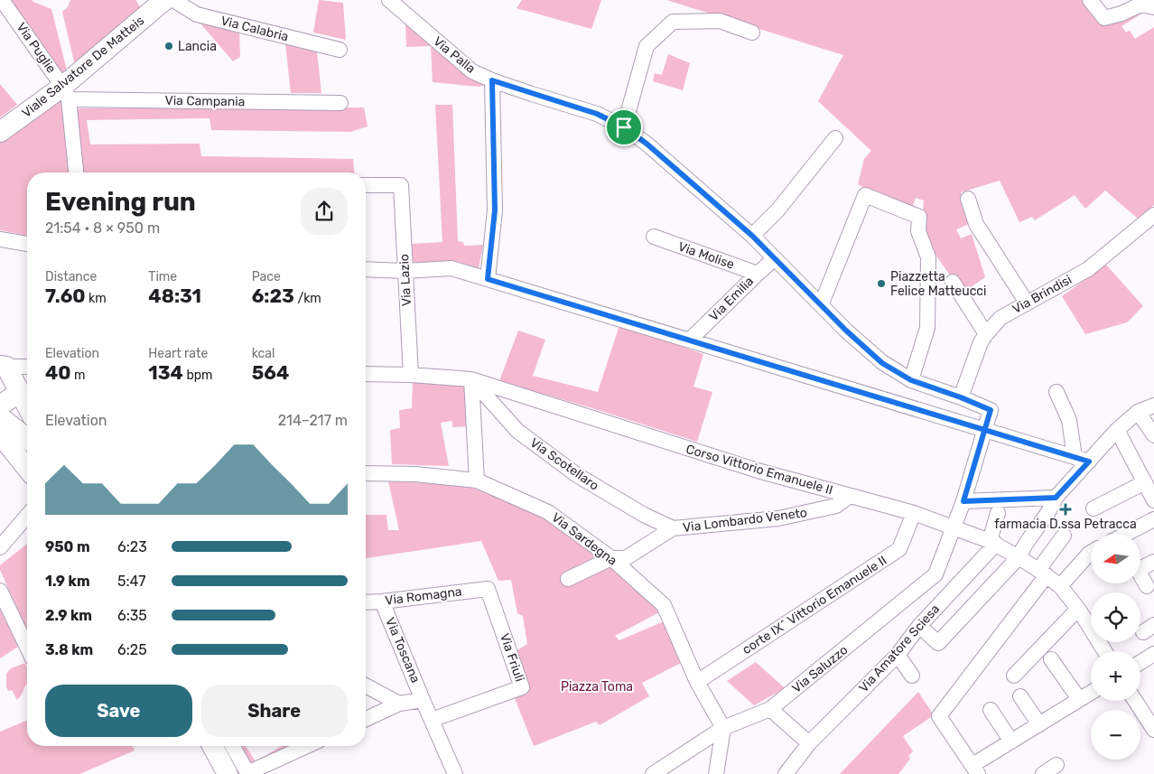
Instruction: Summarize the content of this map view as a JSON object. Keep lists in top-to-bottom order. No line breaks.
{"streets":{"street":["Via Calabria","Via Puglie","Via Palla","Viale Salvatore De Matteis","Via Campania","Via Molise","Via Lazio","Via Brindisi","Via Emilia","Via Scotellaro","Corso Vittorio Emanuele II","Via Lombardo Veneto","Via Sardegna","Via Romagna","corte IX^ Vittorio Emanuele II","Via Amatore Sciesa","Via Toscana","Via Friuli","Via Saluzzo"]},"crossings":[["Via Puglie","Viale Salvatore De Matteis"],["Via Puglie","Via Campania"],["Via Palla","Via Brindisi"],["Via Palla","Via Emilia"],["Via Palla","Via Saluzzo"],["Viale Salvatore De Matteis","Via Campania"],["Via Molise","Via Emilia"],["Via Lazio","Corso Vittorio Emanuele II"],["Via Scotellaro","Corso Vittorio Emanuele II"],["Via Scotellaro","Via Lombardo Veneto"],["Corso Vittorio Emanuele II","Via Lombardo Veneto"],["Corso Vittorio Emanuele II","corte IX^ Vittorio Emanuele II"],["Corso Vittorio Emanuele II","Via Amatore Sciesa"],["Corso Vittorio Emanuele II","Via Saluzzo"],["Via Lombardo Veneto","Via Sardegna"],["Via Sardegna","corte IX^ Vittorio Emanuele II"],["Via Sardegna","Via Saluzzo"],["Via Romagna","Via Toscana"],["Via Romagna","Via Friuli"],["Via Toscana","Via Friuli"]],"parks":["Piazza Toma"],"places":{"other":["Lancia","Piazzetta Felice Matteucci"],"health":["farmacia D.ssa Petracca"]},"north":"left","page":{"heading":["Evening run","21:54 · 8 × 950 m"],"stats":[["Distance","7.60 km"],["Time","48:31"],["Pace","6:23 /km"],["Elevation","40 m"],["Heart rate","134 bpm"],["kcal","564"]],"chart":["Elevation","214–217 m"],"list":[{"name":"950 m","note":"6:23"},{"name":"1.9 km","note":"5:47"},{"name":"2.9 km","note":"6:35"},{"name":"3.8 km","note":"6:25"}],"map_buttons":["+","−"],"buttons":["Save","Share"]}}
